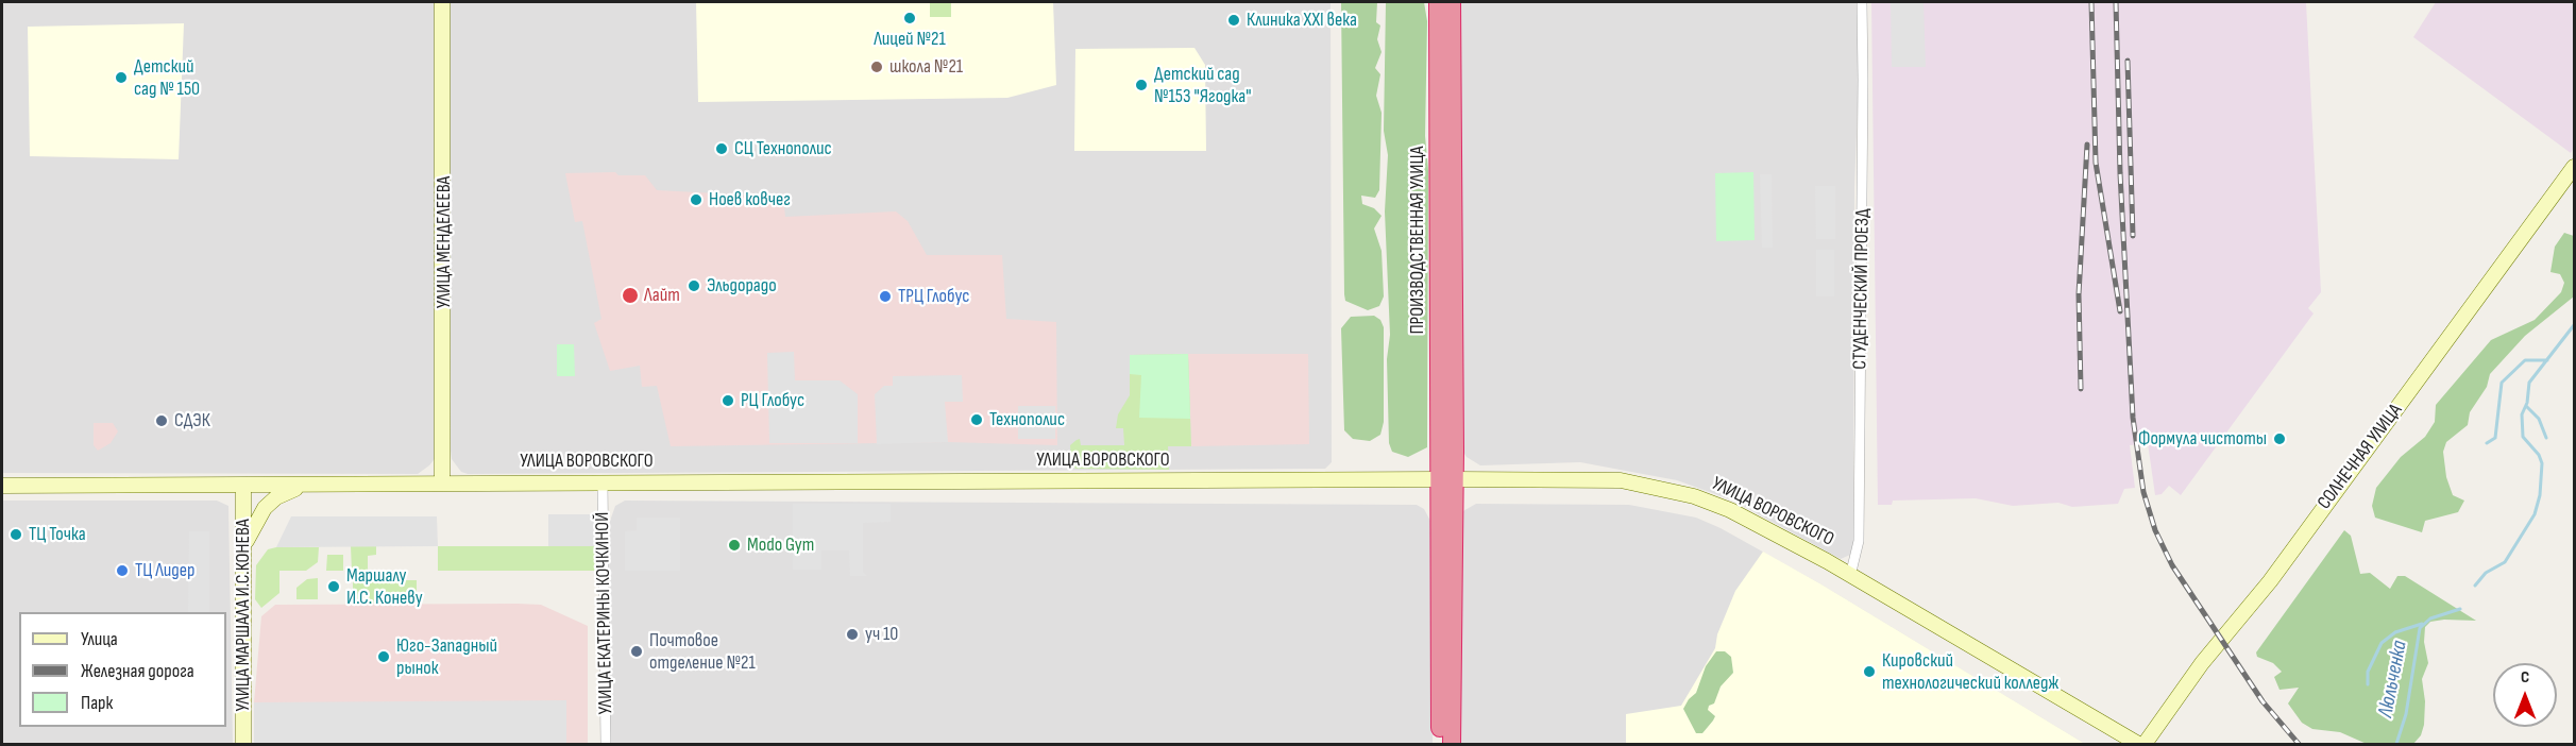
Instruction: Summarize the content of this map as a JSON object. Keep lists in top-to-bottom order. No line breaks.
{"streets":{"highway":["ПРОИЗВОДСТВЕННАЯ УЛИЦА"],"main road":["УЛИЦА МЕНДЕЛЕЕВА","СОЛНЕЧНАЯ УЛИЦА","УЛИЦА ВОРОВСКОГО","УЛИЦА МАРШАЛА И.С.КОНЕВА"],"street":["СТУДЕНЧЕСКИЙ ПРОЕЗД","УЛИЦА ЕКАТЕРИНЫ КОЧКИНОЙ"]},"crossings":[["ПРОИЗВОДСТВЕННАЯ УЛИЦА","УЛИЦА ВОРОВСКОГО"],["УЛИЦА МЕНДЕЛЕЕВА","УЛИЦА ВОРОВСКОГО"],["СТУДЕНЧЕСКИЙ ПРОЕЗД","УЛИЦА ВОРОВСКОГО"],["УЛИЦА ВОРОВСКОГО","УЛИЦА ЕКАТЕРИНЫ КОЧКИНОЙ"],["УЛИЦА ВОРОВСКОГО","УЛИЦА МАРШАЛА И.С.КОНЕВА"]],"water":["Люльченка"],"places":["Лицей №21","Клиника XXI века","школа №21","Детский сад № 150","Детский сад №153 \"Ягодка\"","СЦ Технополис","Ноев ковчег","Эльдорадо","Лайт","ТРЦ Глобус","РЦ Глобус","Технополис","СДЭК","Формула чистоты","ТЦ Точка","Modo Gym","ТЦ Лидер","Маршалу И.С. Коневу","уч 10","Почтовое отделение №21","Юго-Западный рынок","Кировский технологический колледж"],"legend":["Улица","Железная дорога","Парк"],"north":"top"}
